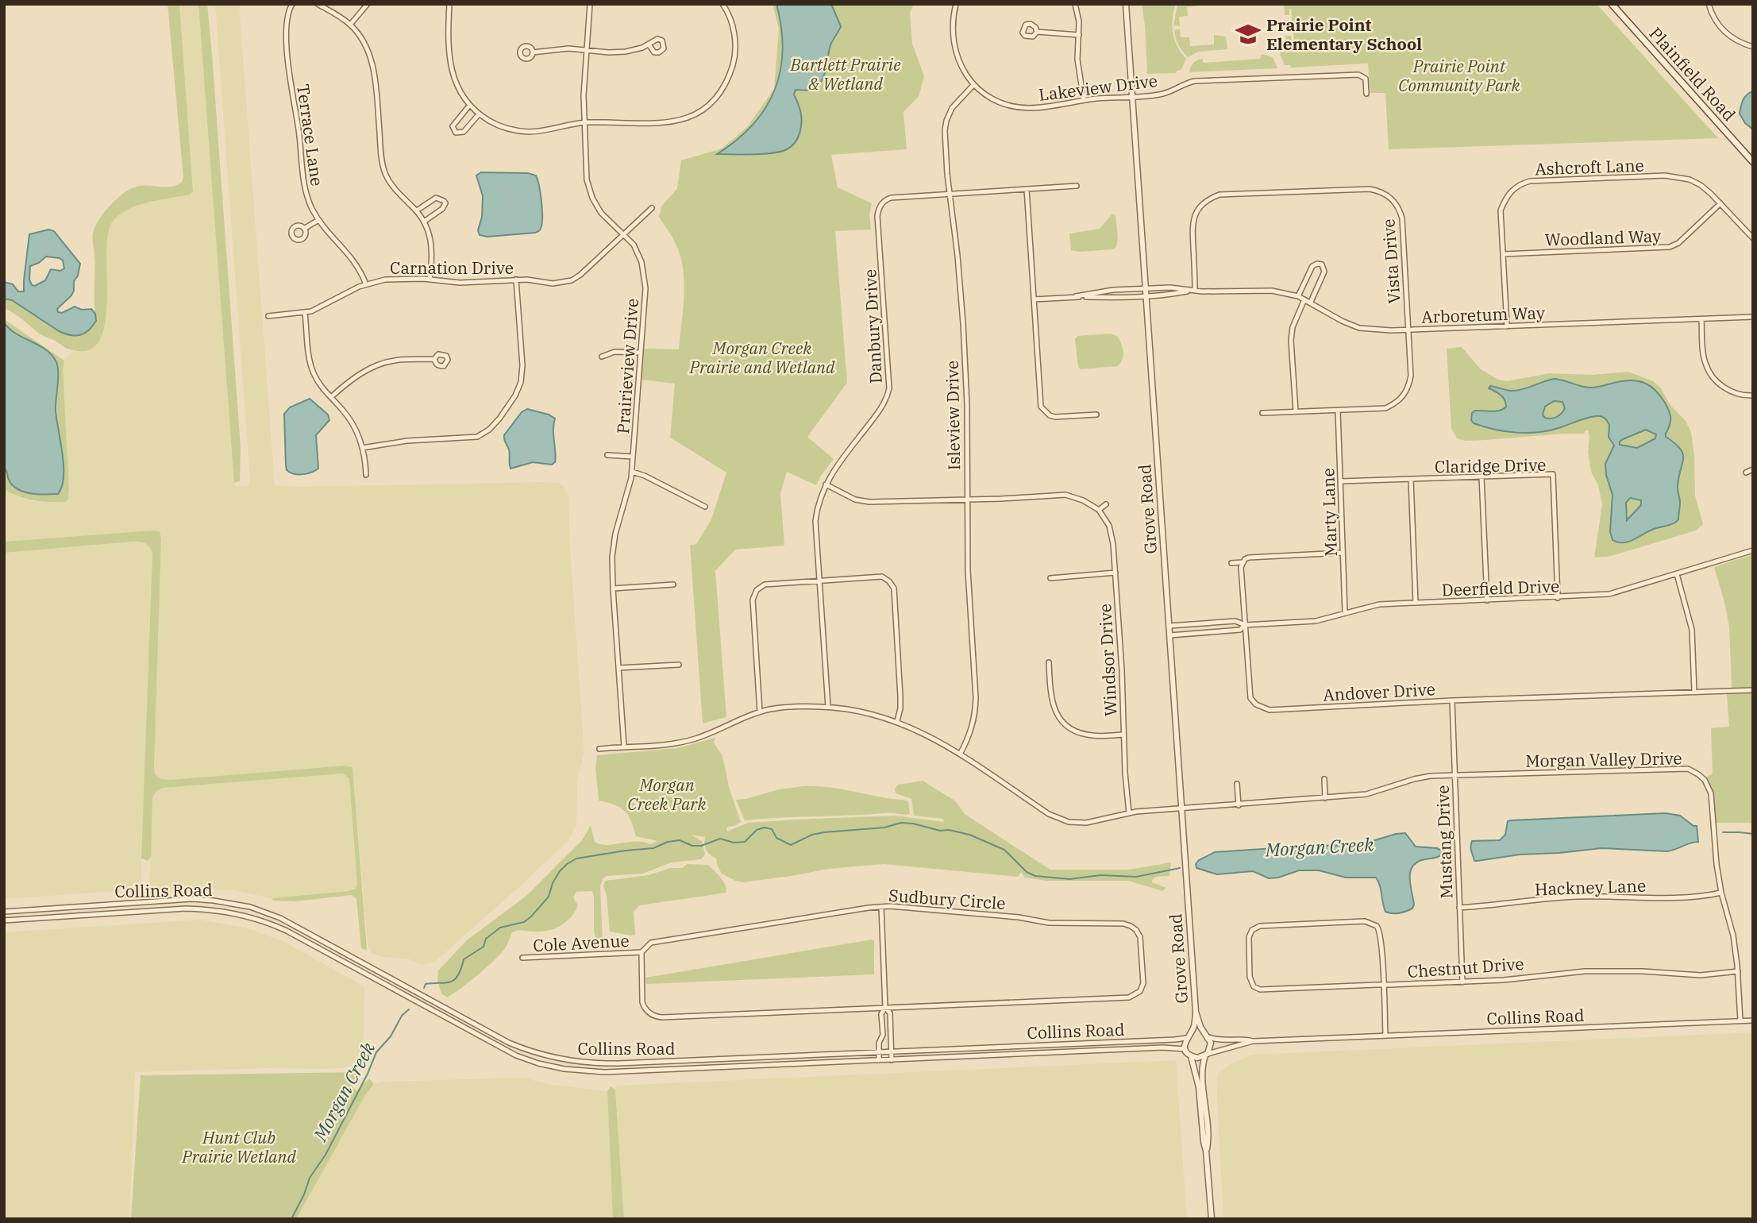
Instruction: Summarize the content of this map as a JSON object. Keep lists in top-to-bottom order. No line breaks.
{"streets":{"main road":["Plainfield Road"],"street":["Lakeview Drive","Terrace Lane","Ashcroft Lane","Woodland Way","Vista Drive","Carnation Drive","Arboretum Way","Danbury Drive","Prairieview Drive","Isleview Drive","Claridge Drive","Grove Road","Marty Lane","Deerfield Drive","Windsor Drive","Andover Drive","Morgan Valley Drive","Mustang Drive","Hackney Lane","Collins Road","Sudbury Circle","Cole Avenue","Chestnut Drive"]},"crossings":[["Lakeview Drive","Isleview Drive"],["Lakeview Drive","Grove Road"],["Terrace Lane","Carnation Drive"],["Ashcroft Lane","Woodland Way"],["Ashcroft Lane","Arboretum Way"],["Vista Drive","Arboretum Way"],["Vista Drive","Marty Lane"],["Carnation Drive","Prairieview Drive"],["Arboretum Way","Grove Road"],["Danbury Drive","Isleview Drive"],["Danbury Drive","Morgan Valley Drive"],["Prairieview Drive","Morgan Valley Drive"],["Isleview Drive","Morgan Valley Drive"],["Claridge Drive","Marty Lane"],["Claridge Drive","Deerfield Drive"],["Grove Road","Morgan Valley Drive"],["Grove Road","Collins Road"],["Marty Lane","Deerfield Drive"],["Deerfield Drive","Andover Drive"],["Windsor Drive","Morgan Valley Drive"],["Andover Drive","Mustang Drive"],["Morgan Valley Drive","Mustang Drive"],["Morgan Valley Drive","Hackney Lane"],["Morgan Valley Drive","Collins Road"],["Morgan Valley Drive","Chestnut Drive"],["Mustang Drive","Hackney Lane"],["Mustang Drive","Chestnut Drive"],["Sudbury Circle","Cole Avenue"]],"water":["Morgan Creek"],"parks":["Bartlett Prairie & Wetland","Prairie Point Community Park","Morgan Creek Prairie and Wetland","Morgan Creek Park","Hunt Club Prairie Wetland"],"places":{"school or university":["Prairie Point Elementary School"]}}
